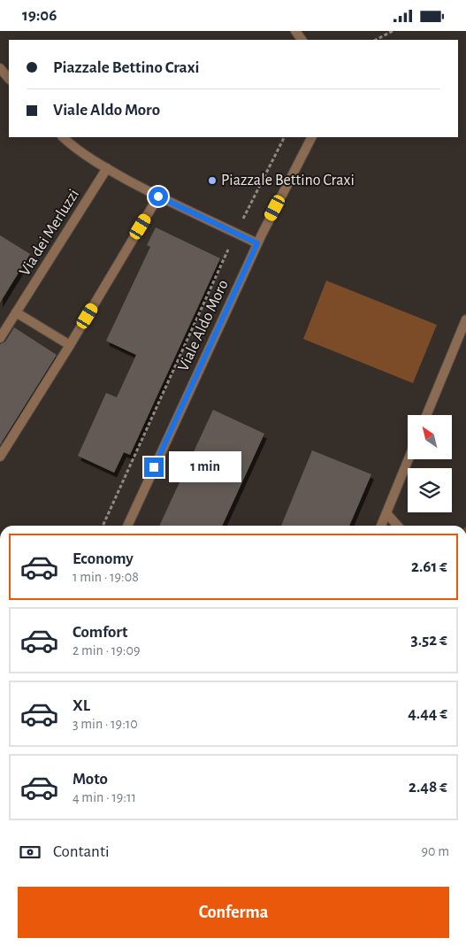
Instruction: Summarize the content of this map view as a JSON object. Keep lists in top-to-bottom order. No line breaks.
{"streets":{"street":["Via dei Merluzzi","Viale Aldo Moro"]},"places":["Piazzale Bettino Craxi"],"north":"top left","page":{"status":"19:06","banner":["Piazzale Bettino Craxi","Viale Aldo Moro"],"bubble":"1 min","list":[{"name":"Economy","note":"1 min · 19:08","value":"2.61 €"},{"name":"Comfort","note":"2 min · 19:09","value":"3.52 €"},{"name":"XL","note":"3 min · 19:10","value":"4.44 €"},{"name":"Moto","note":"4 min · 19:11","value":"2.48 €"}],"pay":["Contanti","90 m"],"buttons":"Conferma"}}
